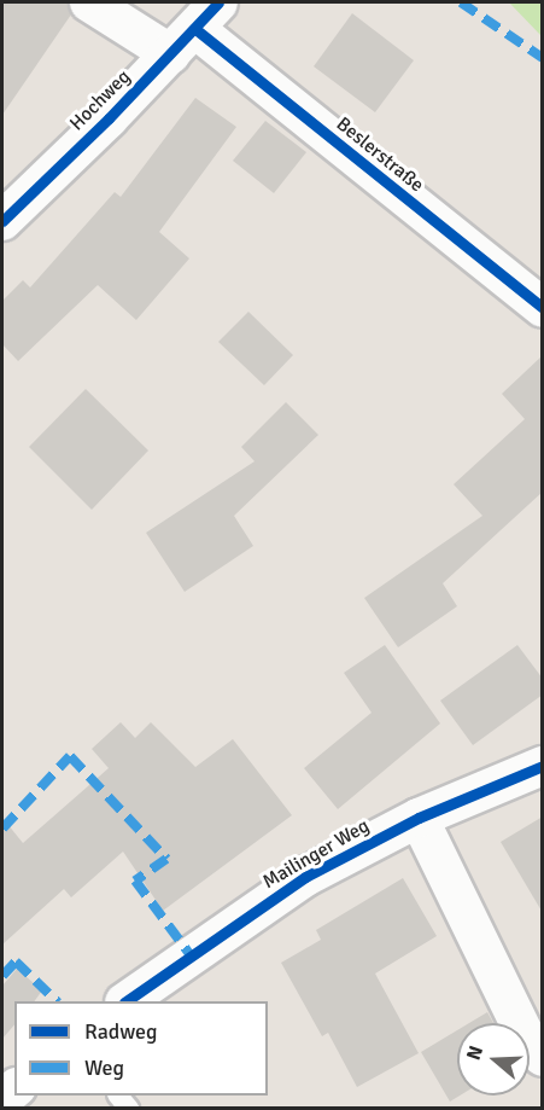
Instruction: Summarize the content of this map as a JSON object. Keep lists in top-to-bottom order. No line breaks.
{"streets":{"street":["Hochweg","Beslerstraße","Mailinger Weg"]},"crossings":[["Hochweg","Beslerstraße"]],"legend":["Radweg","Weg"],"north":"left"}
